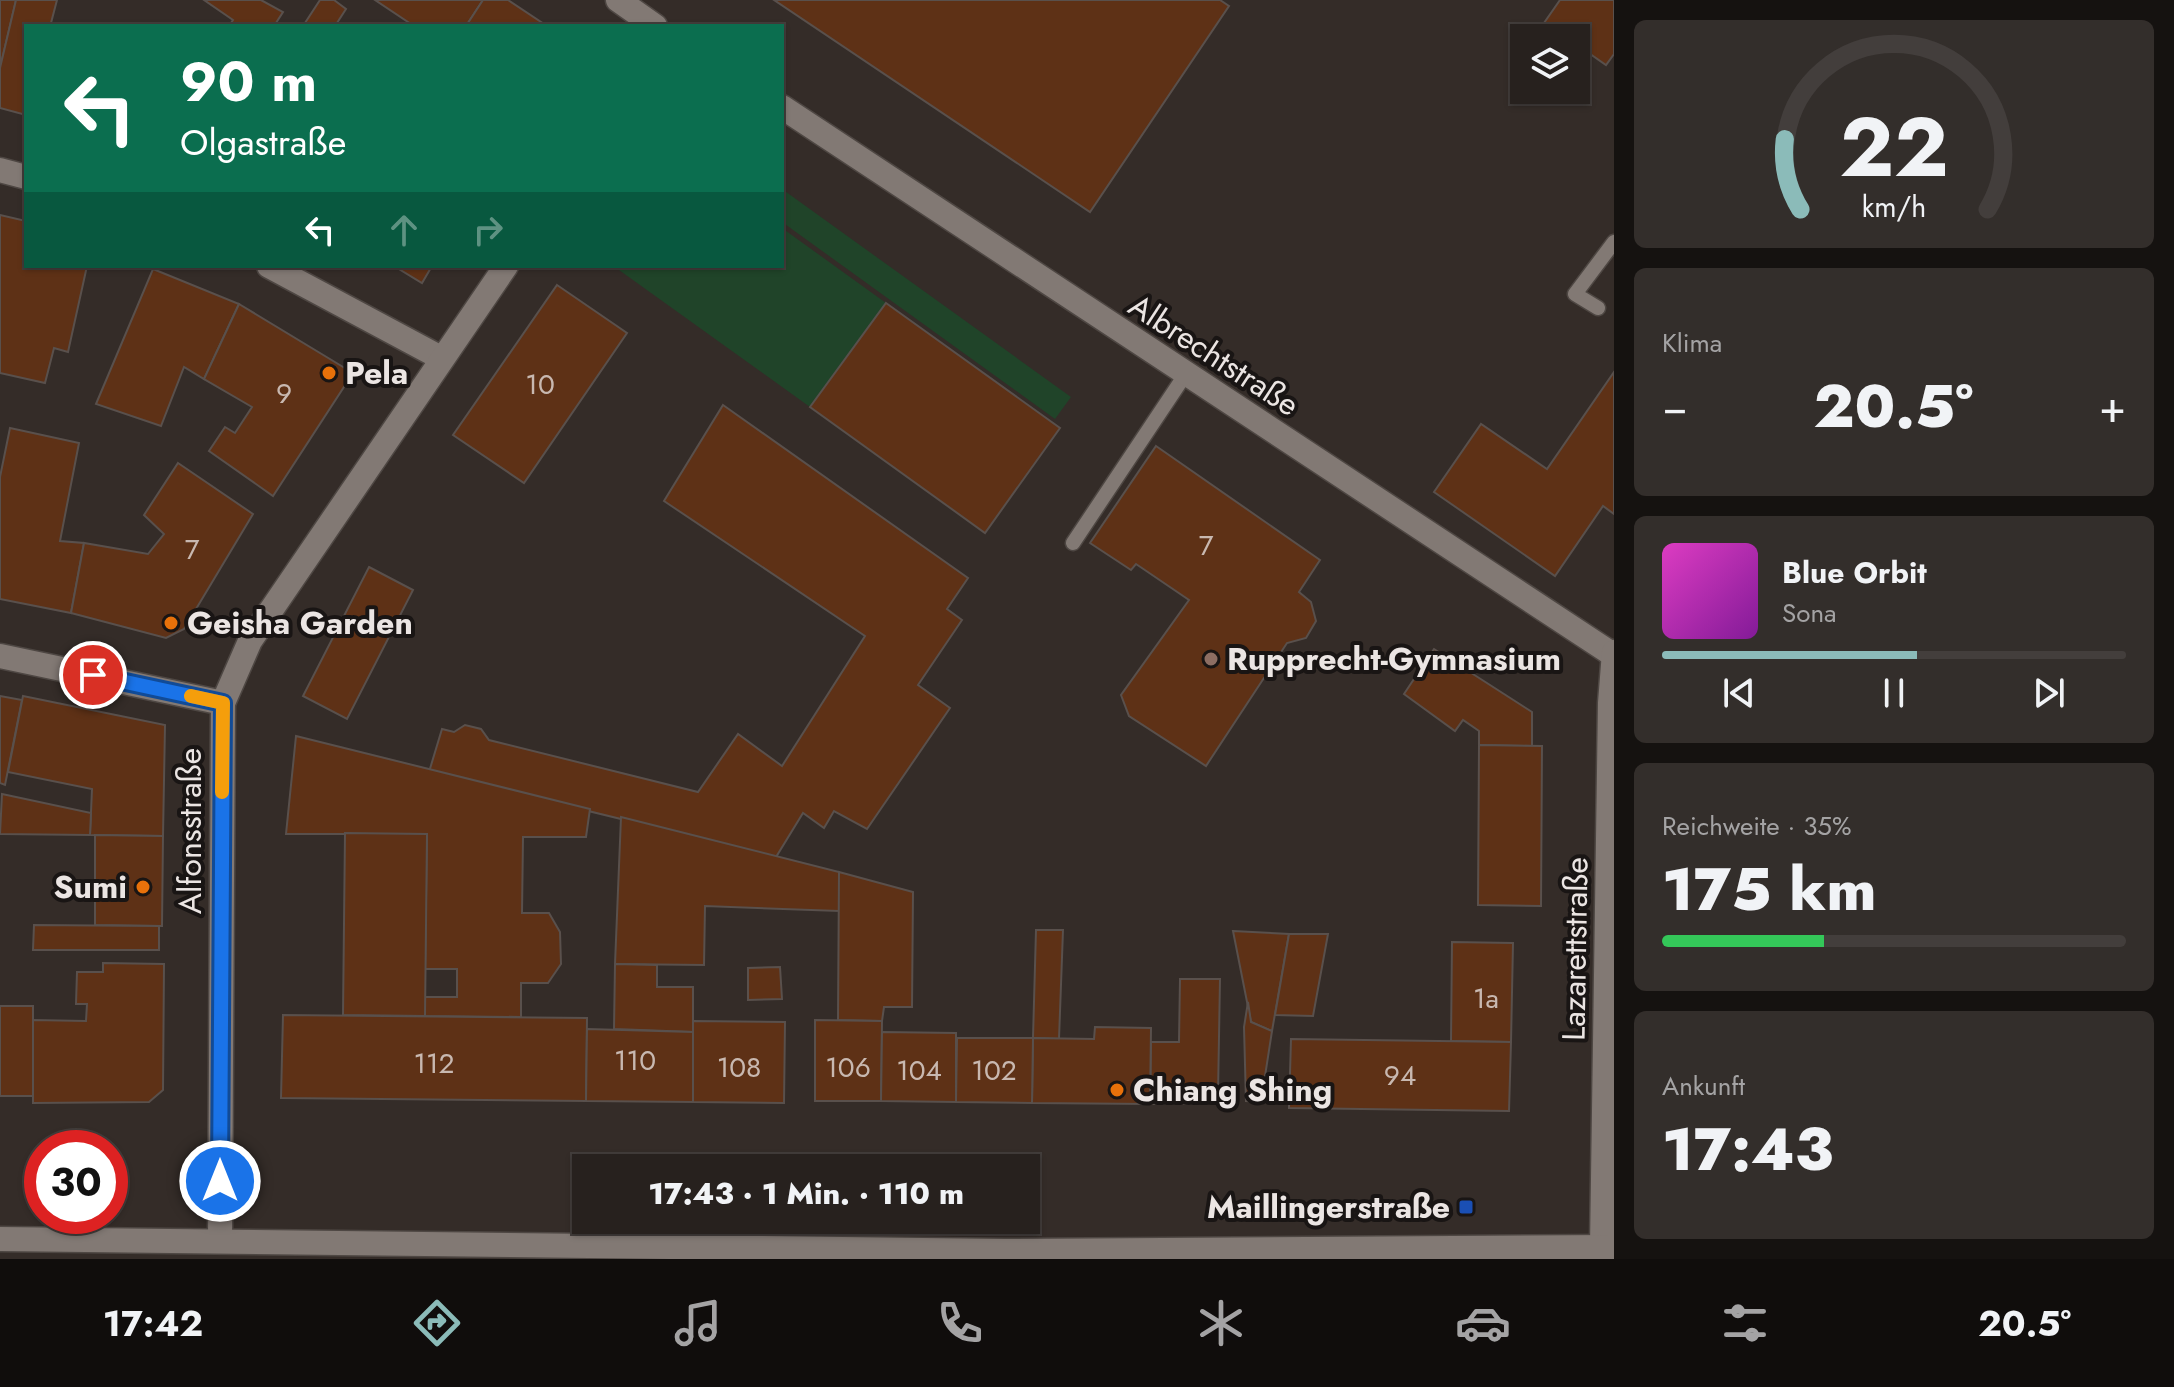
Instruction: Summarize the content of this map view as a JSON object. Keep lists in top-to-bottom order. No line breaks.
{"streets":{"street":["Albrechtstraße","Alfonsstraße","Lazarettstraße"]},"crossings":[["Albrechtstraße","Lazarettstraße"]],"places":{"other":["Pela","Geisha Garden","Rupprecht-Gymnasium","Sumi","Chiang Shing"],"transit":["Maillingerstraße"]},"house_numbers":["10","9","7","7","1a","110","112","108","106","104","102","94"],"page":{"turn":["90 m","Olgastraße"],"tile":["Klima",["Reichweite · 35%","175 km"],["Ankunft","17:43"]],"heat":["−","20.5°","+"],"song":["Blue Orbit","Sona"],"limit":"30","trip":"17:43 · 1 Min. · 110 m","tabs":["17:42","20.5°"],"gauge":["22","km/h"]}}
